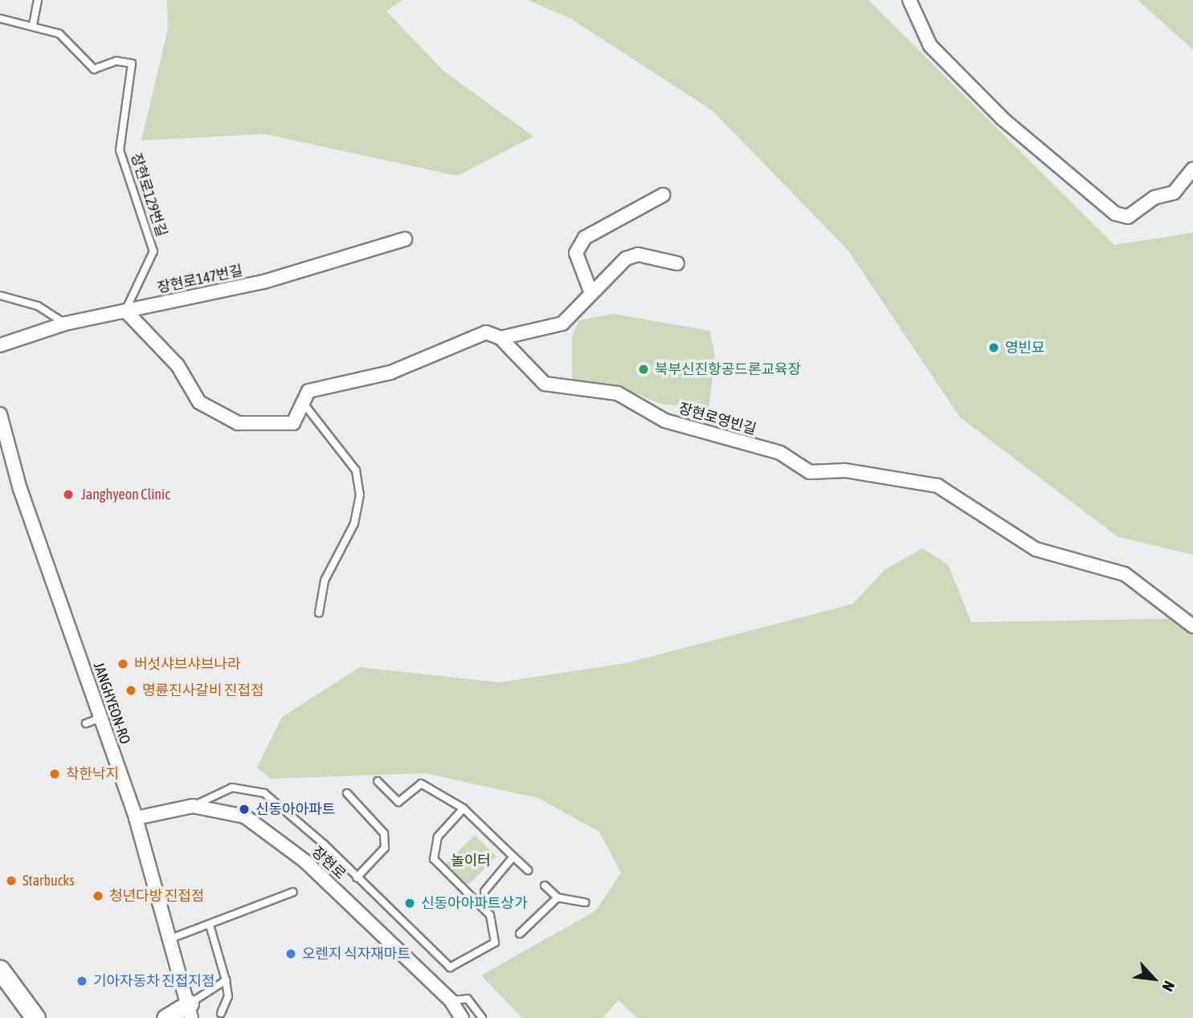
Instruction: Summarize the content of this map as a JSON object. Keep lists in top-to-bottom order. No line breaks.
{"streets":{"street":["장현로147번길","장현로영빈길","JANGHYEON-RO","장현로"],"lane":["장현로129번길"]},"crossings":[["장현로129번길","장현로147번길"],["JANGHYEON-RO","장현로"]],"parks":["놀이터"],"places":["영빈묘","북부신진항공드론교육장","Janghyeon Clinic","버섯샤브샤브나라","명륜진사갈비 진접점","착한낙지","신동아아파트","Starbucks","청년다방 진접점","신동아아파트상가","오렌지 식자재마트","기아자동차 진접지점"],"north":"bottom right"}
